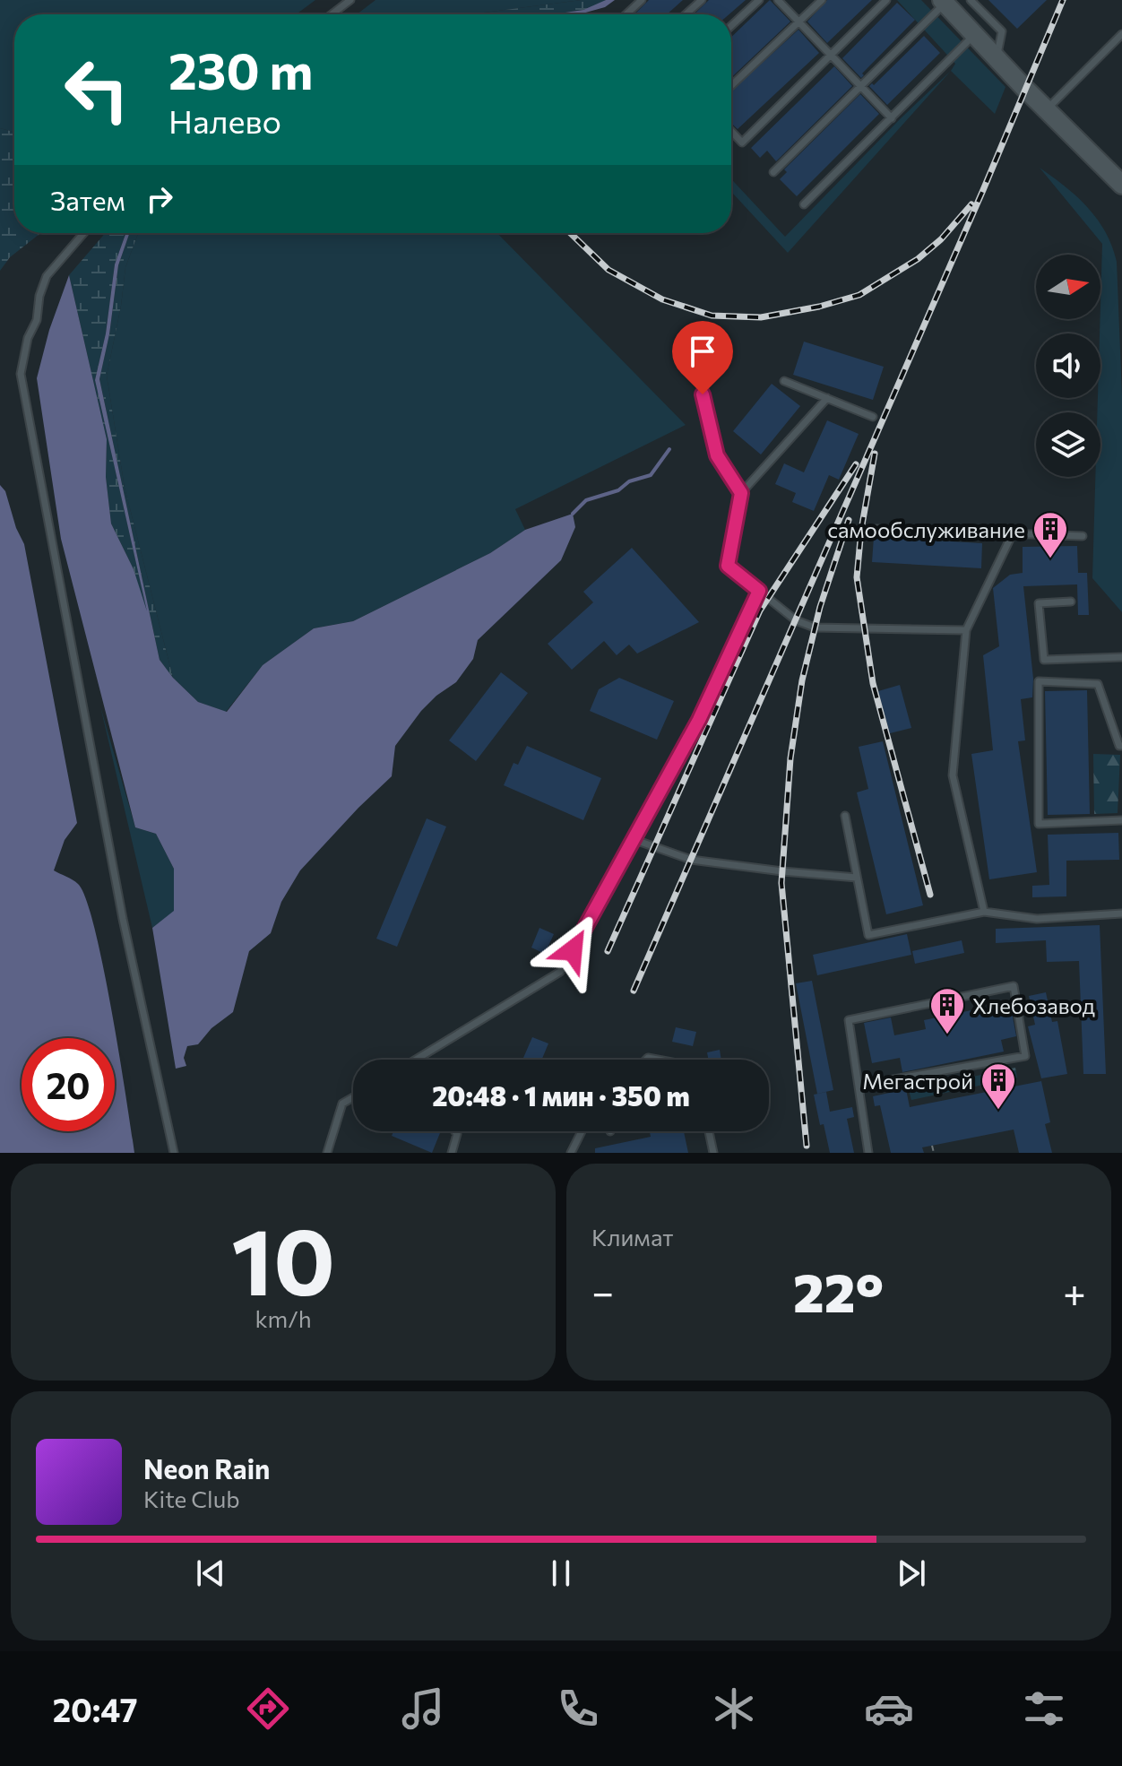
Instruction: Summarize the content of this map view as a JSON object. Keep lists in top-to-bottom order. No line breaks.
{"places":{"building":["самообслуживание","Хлебозавод","Мегастрой"]},"north":"right","page":{"turn":["230 m","Налево"],"then":"Затем","limit":"20","trip":"20:48 · 1 мин · 350 m","tile":[["10","km/h"],"Климат"],"heat":["−","22°","+"],"song":["Neon Rain","Kite Club"],"tabs":"20:47"}}
